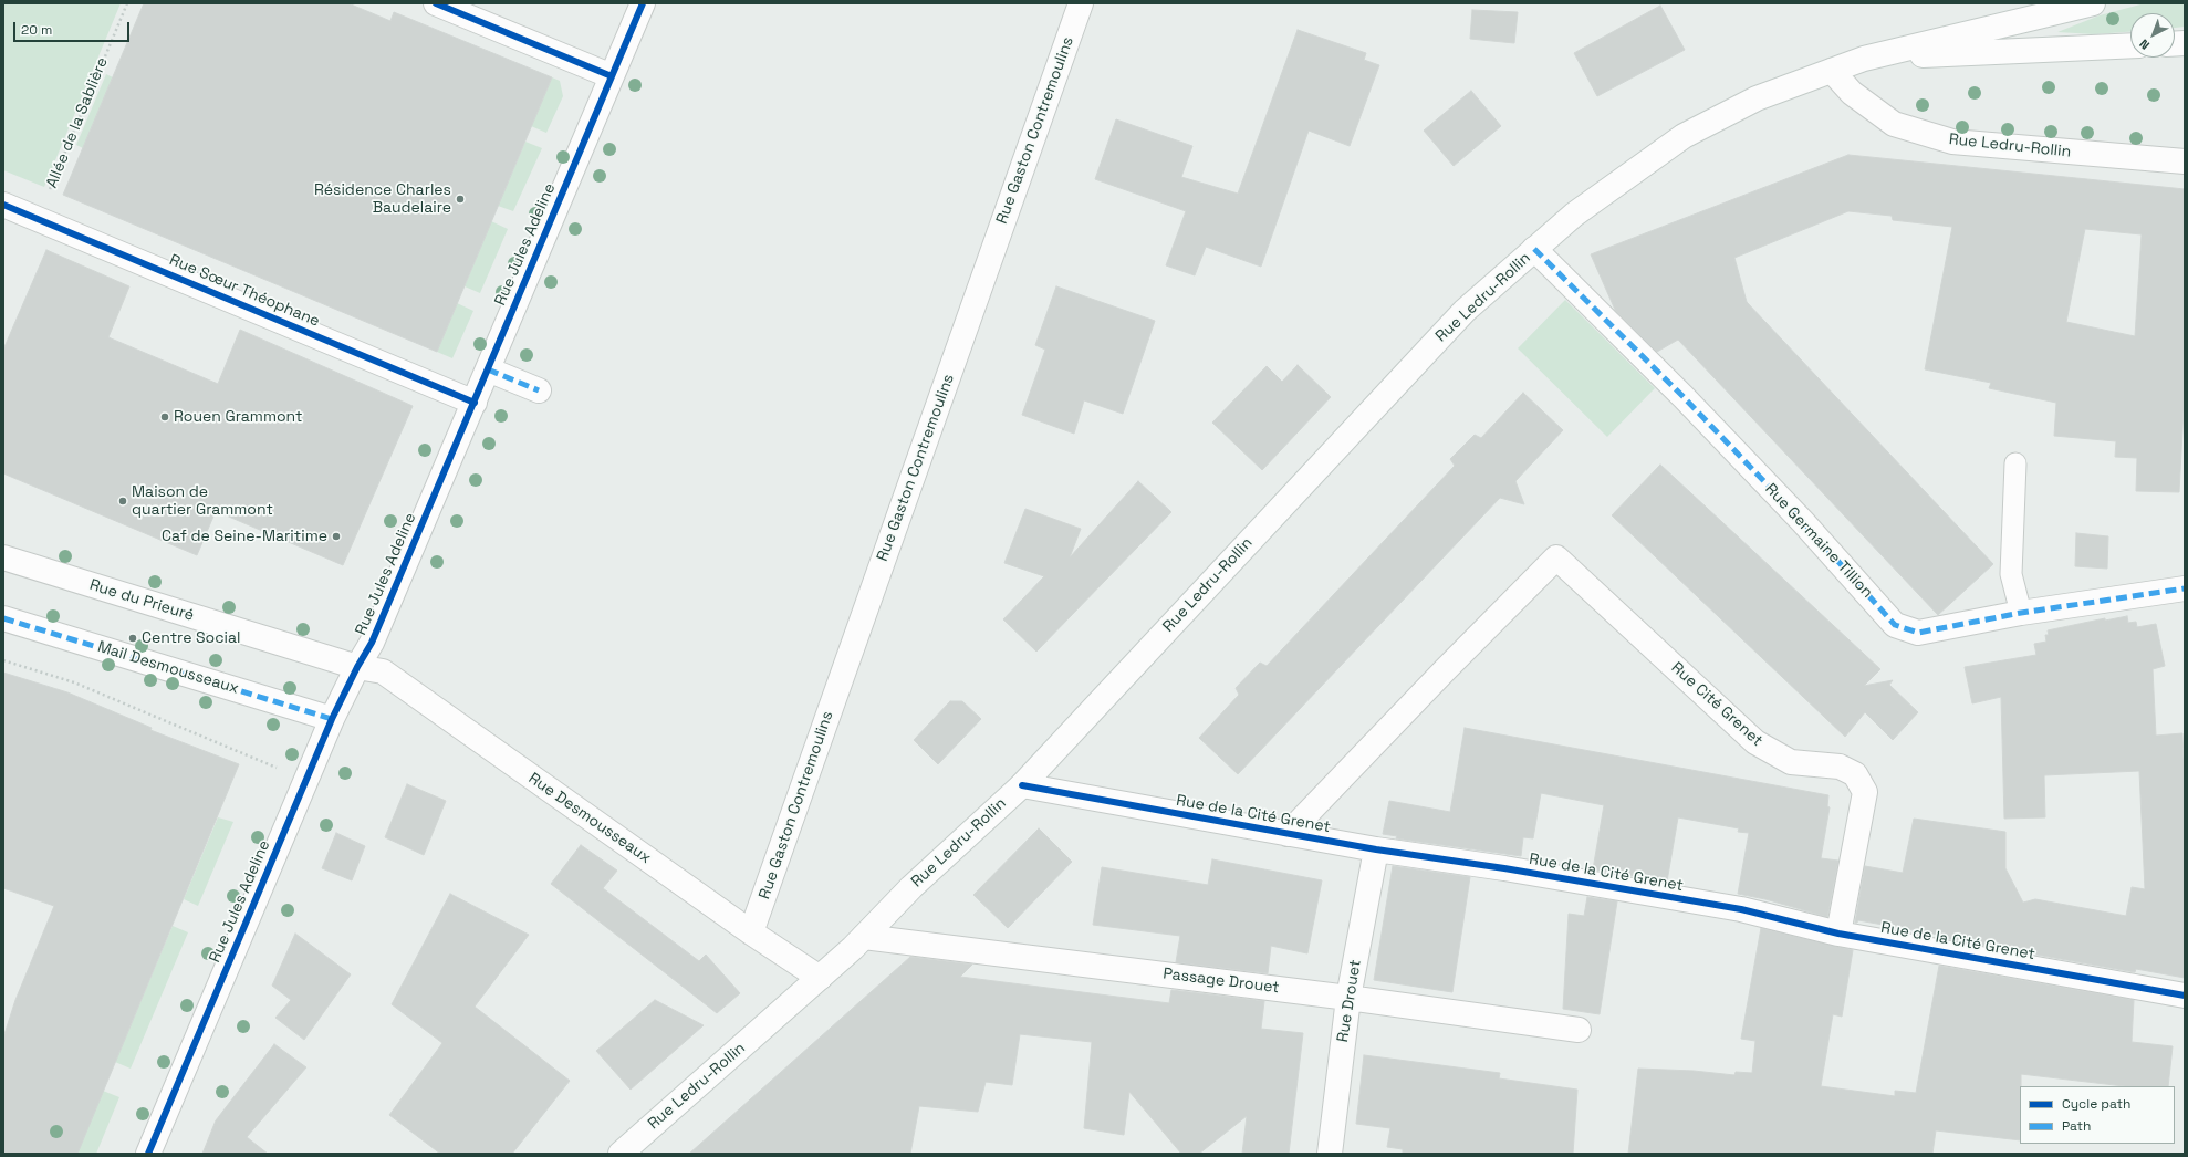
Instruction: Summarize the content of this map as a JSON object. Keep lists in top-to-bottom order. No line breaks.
{"streets":{"street":["Rue Gaston Contremoulins","Rue Ledru-Rollin","Rue Jules Adeline","Rue Sœur Théophane","Rue Germaine Tillion","Rue du Prieuré","Mail Desmousseaux","Rue Cité Grenet","Rue de la Cité Grenet","Rue Desmousseaux","Passage Drouet","Rue Drouet"],"path":["Allée de la Sablière"]},"crossings":[["Allée de la Sablière","Rue Sœur Théophane"],["Rue Gaston Contremoulins","Rue Desmousseaux"],["Rue Ledru-Rollin","Rue Germaine Tillion"],["Rue Ledru-Rollin","Rue de la Cité Grenet"],["Rue Ledru-Rollin","Rue Desmousseaux"],["Rue Ledru-Rollin","Passage Drouet"],["Rue Jules Adeline","Rue Sœur Théophane"],["Rue Jules Adeline","Rue du Prieuré"],["Rue Jules Adeline","Mail Desmousseaux"],["Rue Jules Adeline","Rue Desmousseaux"],["Rue du Prieuré","Rue Desmousseaux"],["Rue Cité Grenet","Rue de la Cité Grenet"],["Rue de la Cité Grenet","Rue Drouet"],["Passage Drouet","Rue Drouet"]],"places":["Résidence Charles Baudelaire","Rouen Grammont","Maison de quartier Grammont","Caf de Seine-Maritime","Centre Social"],"legend":["Cycle path","Path"],"scale_bar":"20 m","north":"bottom left"}
